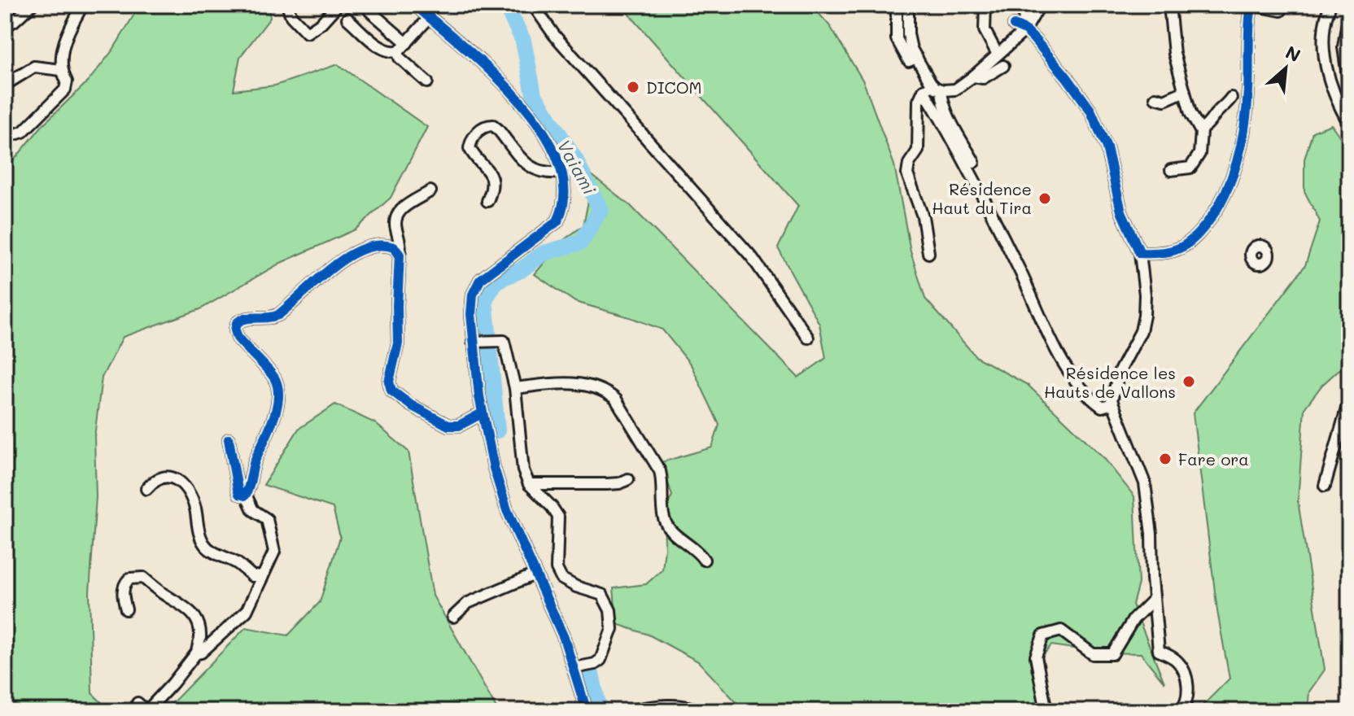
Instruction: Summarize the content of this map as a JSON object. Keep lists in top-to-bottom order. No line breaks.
{"water":["Vaiami"],"places":["DICOM","Résidence Haut du Tira","Résidence les Hauts de Vallons","Fare ora"],"north":"top right"}
